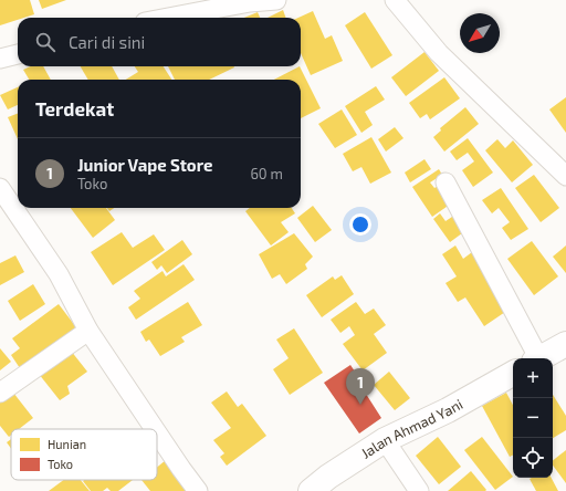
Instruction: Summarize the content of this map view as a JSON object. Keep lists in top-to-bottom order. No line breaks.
{"streets":{"main road":["Jalan Ahmad Yani"]},"legend":["Hunian","Toko"],"north":"bottom left","page":{"search":"Cari di sini","heading":"Terdekat","list":[{"mark":"1","name":"Junior Vape Store","note":"Toko","value":"60 m"}],"map_buttons":["+","−"],"pins":"1"}}
